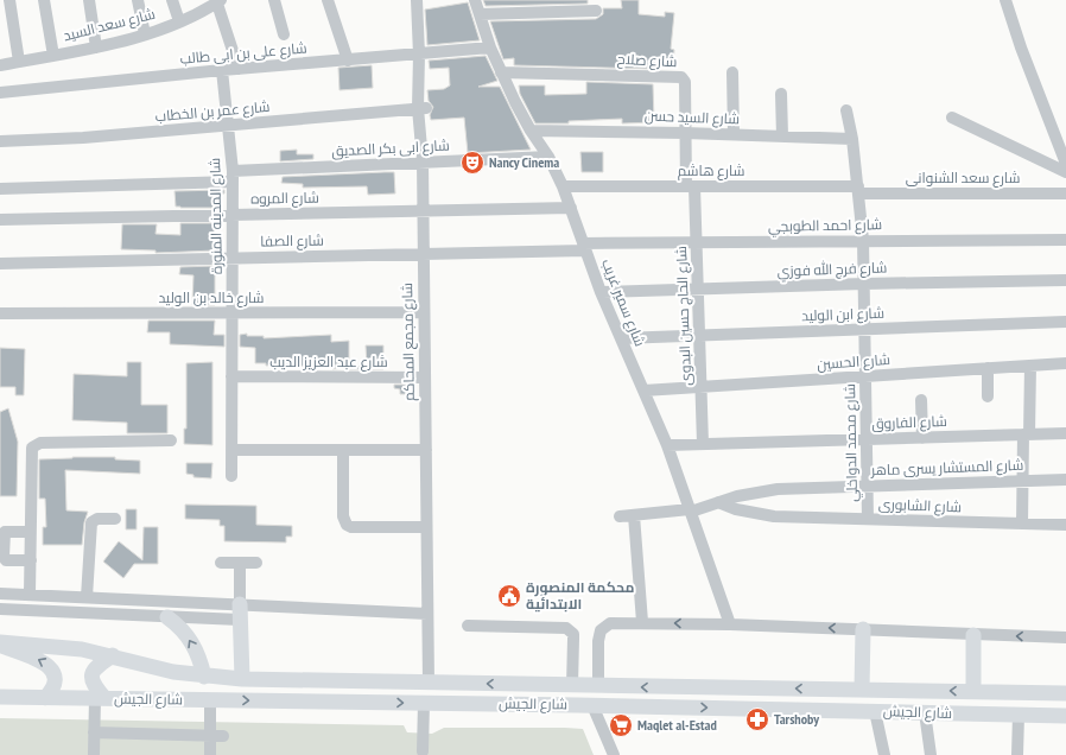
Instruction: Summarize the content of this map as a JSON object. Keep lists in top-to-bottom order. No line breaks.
{"streets":{"main road":["شارع الجيش"],"street":["شارع سعد السيد","شارع على بن ابى طالب","شارع صلاح","شارع عمر بن الخطاب","شارع السيد حسن","شارع ابى بكر الصديق","شارع هاشم","شارع سعد الشنوانى","شارع المروه","شارع المدينه المنورة","شارع احمد الطوبجي","شارع الصفا","شارع فرج الله فوزي","شارع خالد بن الوليد","شارع سمير غريب","شارع ابن الوليد","شارع الحاج حسين البدوى","شارع مجمع المحاكم","شارع عبد العزيز الديب","شارع الحسين","شارع الفاروق","شارع محمد الدواخلي","شارع المستشار يسرى ماهر","شارع الشابورى"]},"crossings":[["شارع على بن ابى طالب","شارع المدينه المنورة"],["شارع على بن ابى طالب","شارع سمير غريب"],["شارع على بن ابى طالب","شارع مجمع المحاكم"],["شارع صلاح","شارع السيد حسن"],["شارع صلاح","شارع هاشم"],["شارع صلاح","شارع سمير غريب"],["شارع صلاح","شارع الحاج حسين البدوى"],["شارع عمر بن الخطاب","شارع المدينه المنورة"],["شارع عمر بن الخطاب","شارع مجمع المحاكم"],["شارع السيد حسن","شارع سمير غريب"],["شارع السيد حسن","شارع محمد الدواخلي"],["شارع ابى بكر الصديق","شارع المدينه المنورة"],["شارع ابى بكر الصديق","شارع سمير غريب"],["شارع ابى بكر الصديق","شارع مجمع المحاكم"],["شارع هاشم","شارع سعد الشنوانى"],["شارع هاشم","شارع سمير غريب"],["شارع هاشم","شارع الحاج حسين البدوى"],["شارع هاشم","شارع محمد الدواخلي"],["شارع سعد الشنوانى","شارع محمد الدواخلي"],["شارع المروه","شارع المدينه المنورة"],["شارع المروه","شارع سمير غريب"],["شارع المروه","شارع مجمع المحاكم"],["شارع المدينه المنورة","شارع الصفا"],["شارع المدينه المنورة","شارع خالد بن الوليد"],["شارع المدينه المنورة","شارع عبد العزيز الديب"],["شارع احمد الطوبجي","شارع الصفا"],["شارع احمد الطوبجي","شارع سمير غريب"],["شارع احمد الطوبجي","شارع الحاج حسين البدوى"],["شارع احمد الطوبجي","شارع محمد الدواخلي"],["شارع الصفا","شارع سمير غريب"],["شارع الصفا","شارع مجمع المحاكم"],["شارع فرج الله فوزي","شارع سمير غريب"],["شارع فرج الله فوزي","شارع الحاج حسين البدوى"],["شارع فرج الله فوزي","شارع محمد الدواخلي"],["شارع خالد بن الوليد","شارع مجمع المحاكم"],["شارع سمير غريب","شارع ابن الوليد"],["شارع سمير غريب","شارع الحسين"],["شارع سمير غريب","شارع الفاروق"],["شارع سمير غريب","شارع المستشار يسرى ماهر"],["شارع ابن الوليد","شارع الحاج حسين البدوى"],["شارع ابن الوليد","شارع محمد الدواخلي"],["شارع الحاج حسين البدوى","شارع الحسين"],["شارع الحاج حسين البدوى","شارع الفاروق"],["شارع مجمع المحاكم","شارع عبد العزيز الديب"],["شارع مجمع المحاكم","شارع الجيش"],["شارع الحسين","شارع محمد الدواخلي"],["شارع الفاروق","شارع محمد الدواخلي"],["شارع محمد الدواخلي","شارع المستشار يسرى ماهر"],["شارع محمد الدواخلي","شارع الشابورى"],["شارع المستشار يسرى ماهر","شارع الشابورى"]],"places":{"theatre":["Nancy Cinema"],"public building":["محكمة المنصورة الابتدائية"],"pharmacy":["Tarshoby"],"supermarket":["Maqlet al-Estad"]}}
